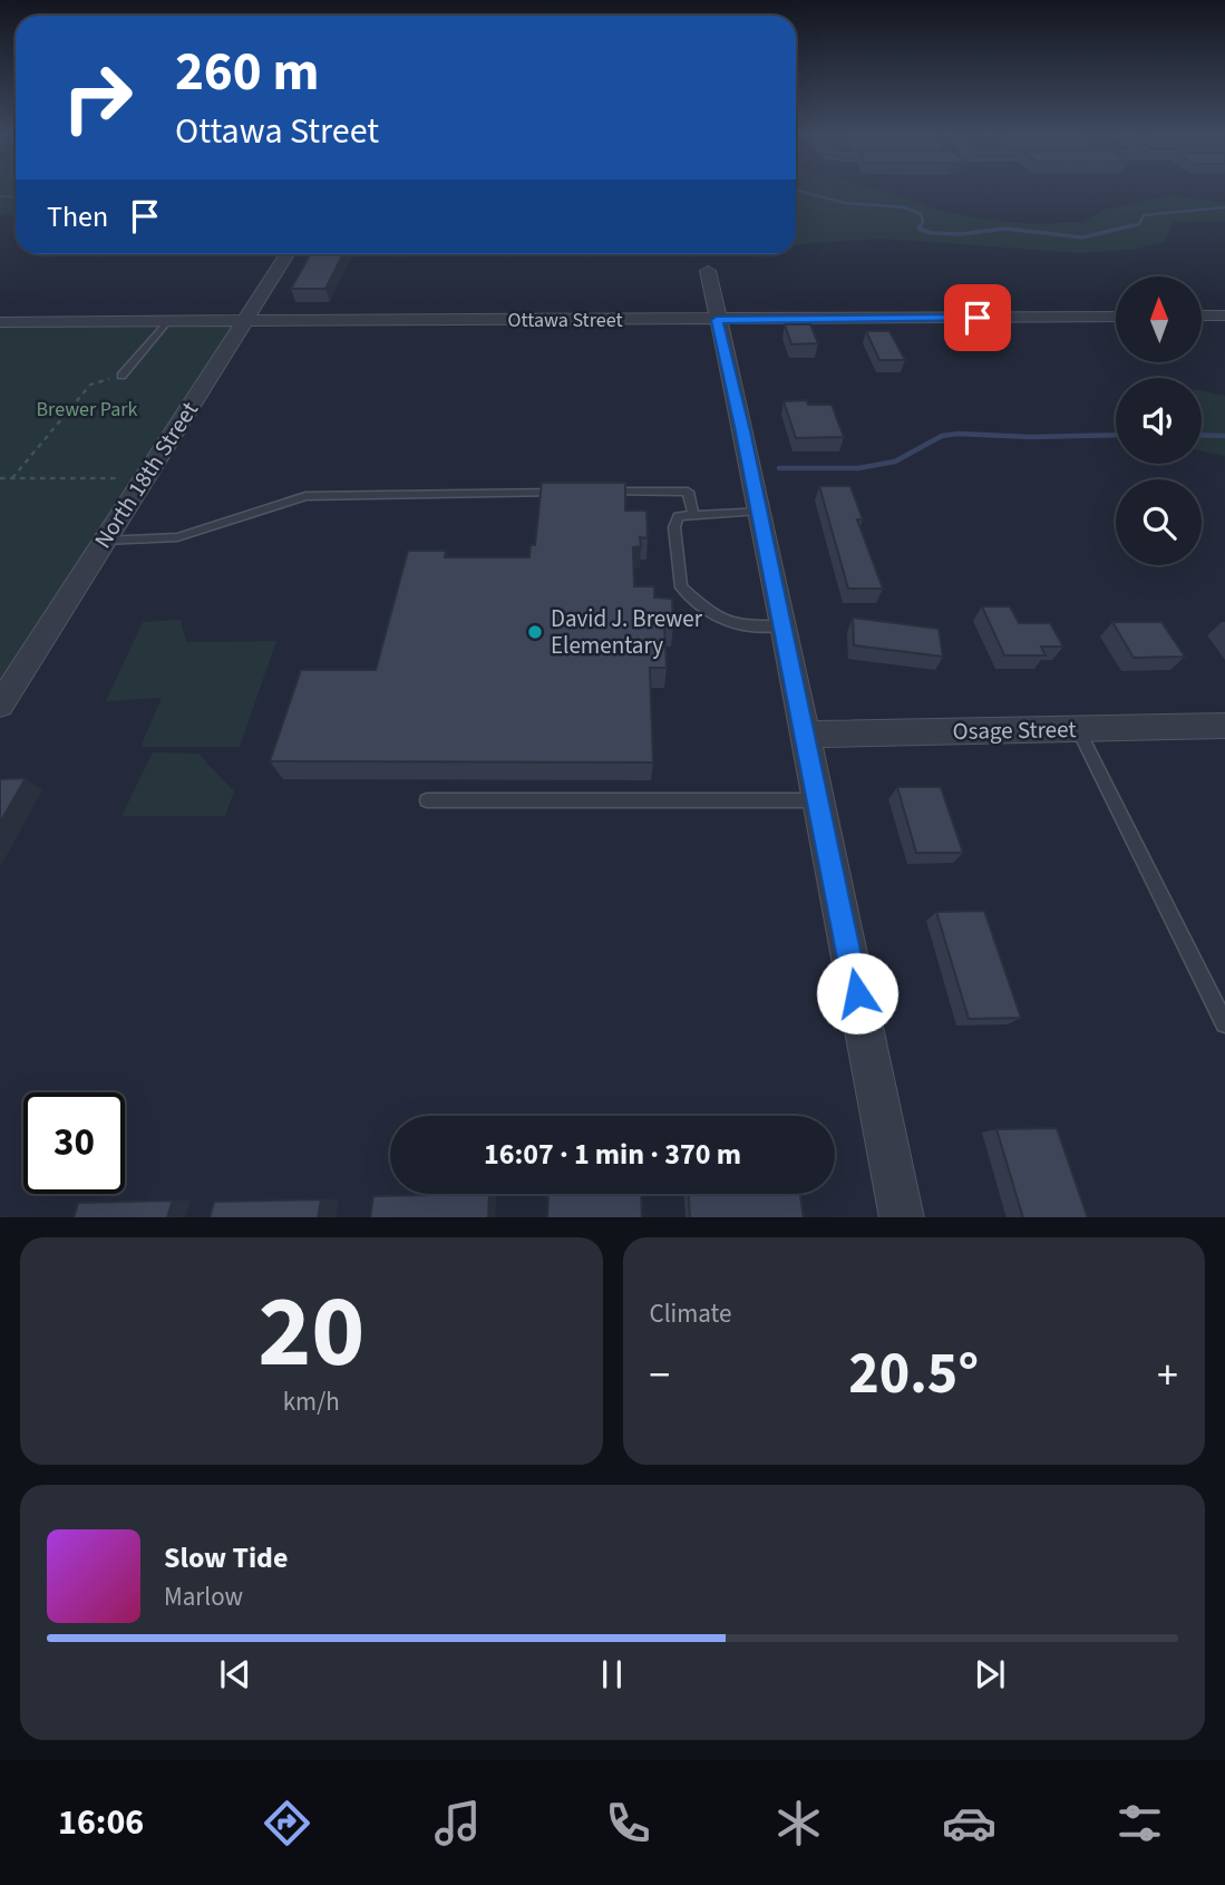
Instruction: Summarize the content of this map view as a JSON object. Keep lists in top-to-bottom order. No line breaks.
{"streets":{"street":["Ottawa Street","North 18th Street","Osage Street"]},"crossings":[["Ottawa Street","North 18th Street"]],"parks":["Brewer Park"],"places":["David J. Brewer Elementary"],"north":"top","page":{"turn":["260 m","Ottawa Street"],"then":"Then","limit":"30","trip":"16:07 · 1 min · 370 m","tile":[["20","km/h"],"Climate"],"heat":["−","20.5°","+"],"song":["Slow Tide","Marlow"],"tabs":"16:06"}}
